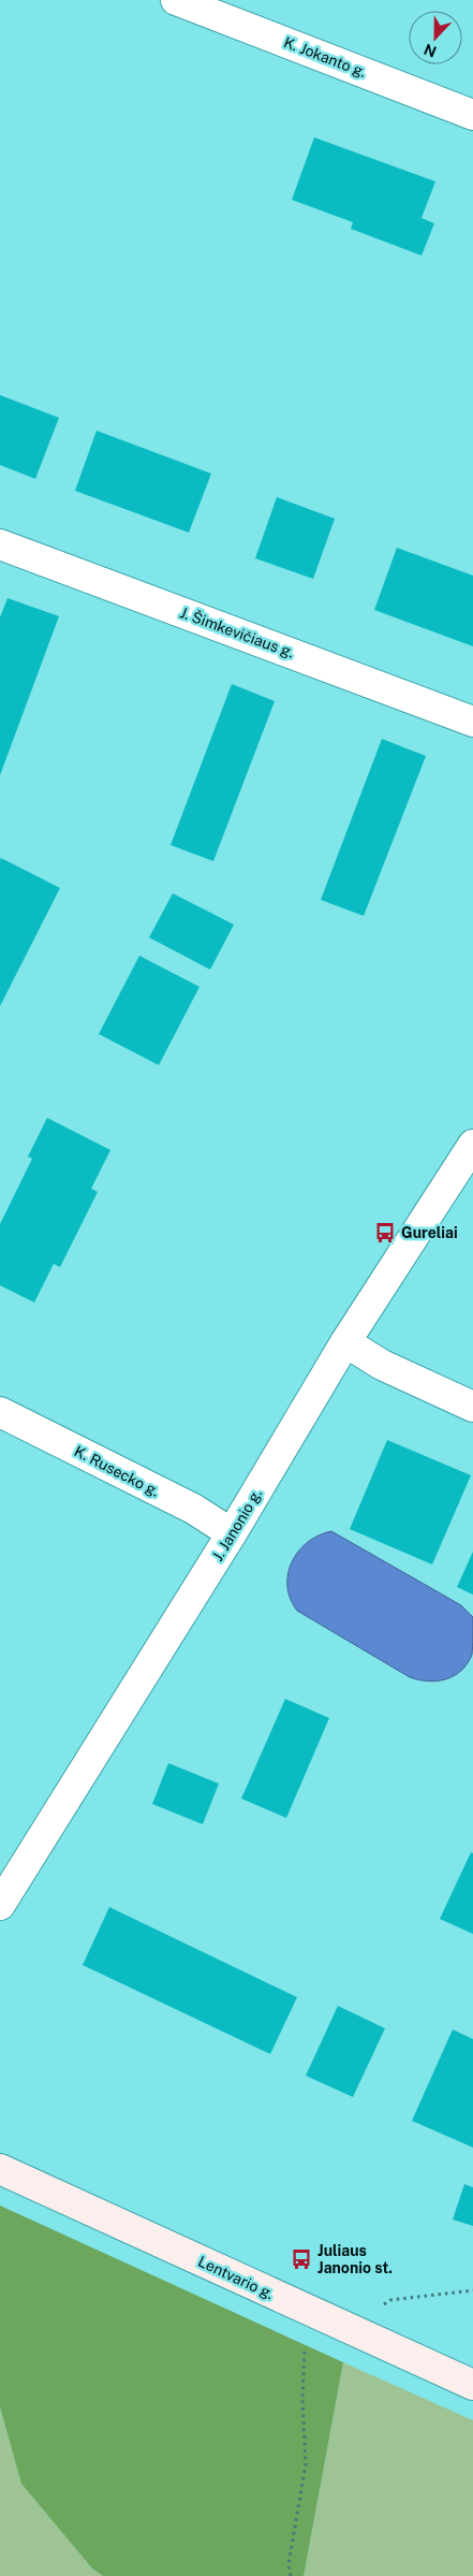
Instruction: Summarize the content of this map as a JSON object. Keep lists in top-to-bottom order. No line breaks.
{"streets":{"main road":["Lentvario g."],"street":["K. Jokanto g.","J. Šimkevičiaus g.","K. Rusecko g.","J. Janonio g."]},"crossings":[["K. Rusecko g.","J. Janonio g."]],"places":{"bus stop":["Gureliai","Juliaus Janonio st."]},"north":"bottom"}
